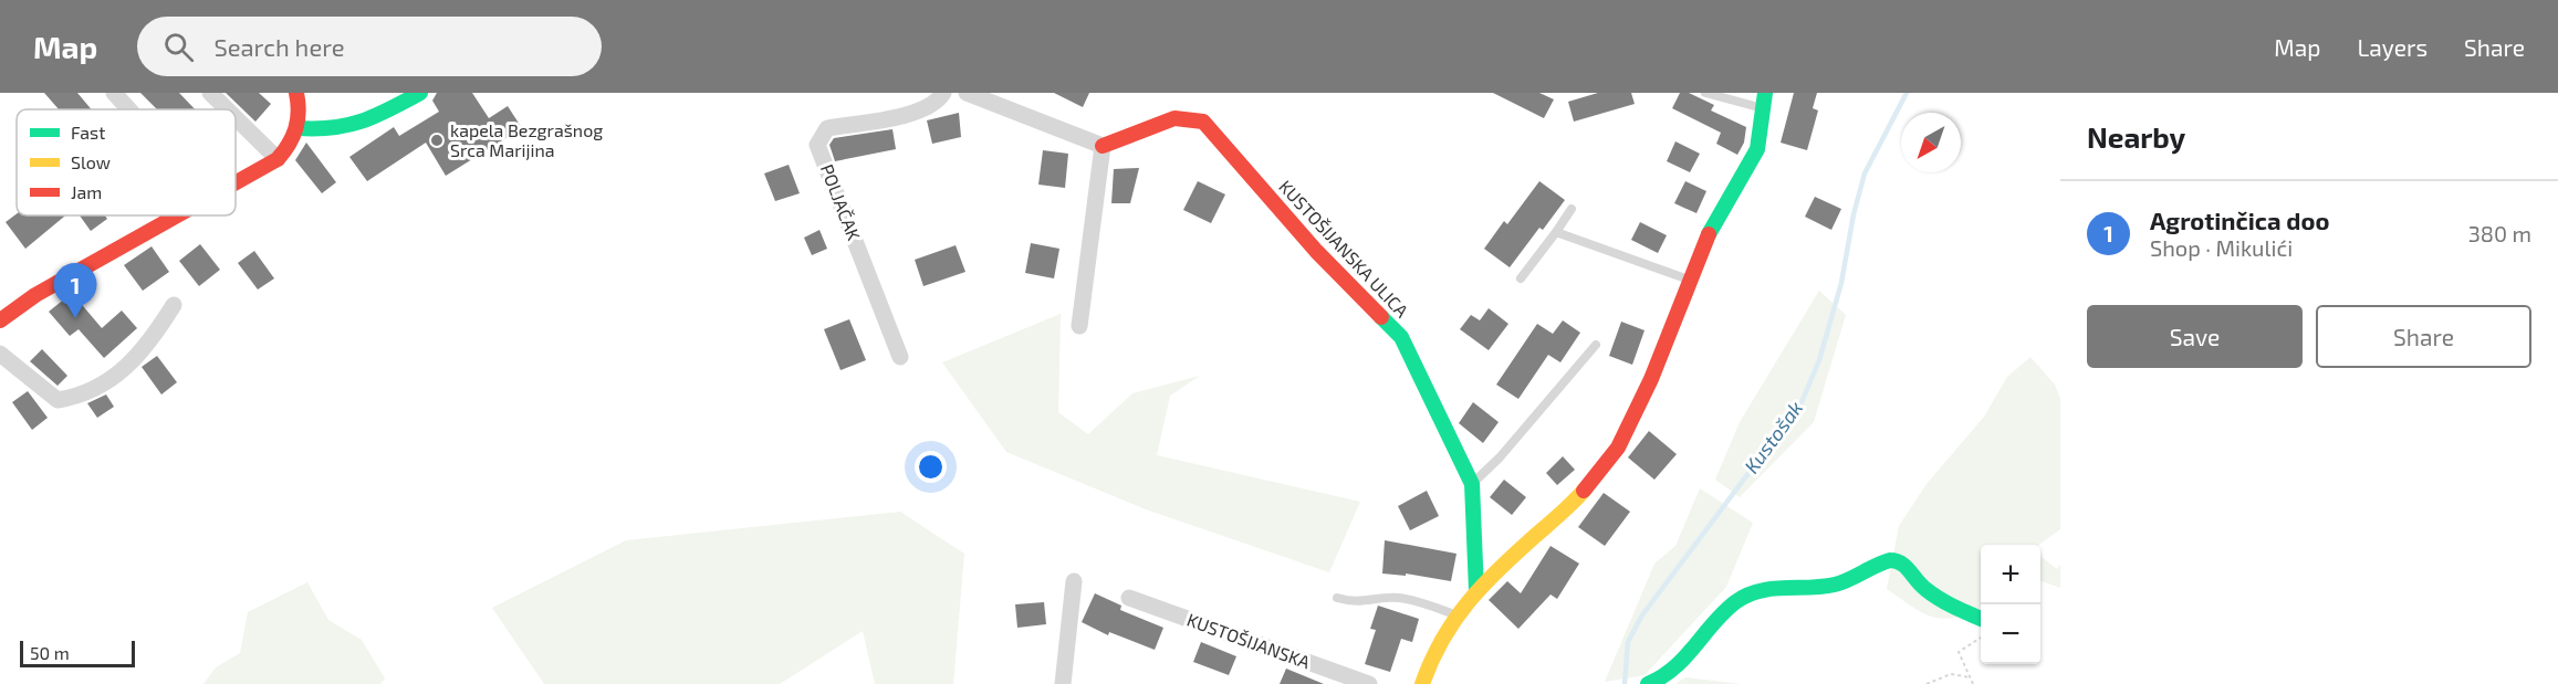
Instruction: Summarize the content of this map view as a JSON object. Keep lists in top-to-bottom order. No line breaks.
{"streets":{"street":["POLJAČAK","KUSTOŠIJANSKA ULICA","KUSTOŠIJANSKA"]},"water":["Kustošak"],"places":["kapela Bezgrašnog Srca Marijina"],"legend":["Fast","Slow","Jam"],"scale_bar":"50 m","north":"bottom left","page":{"header":"Map","search":"Search here","nav":["Map","Layers","Share"],"heading":"Nearby","list":[{"mark":"1","name":"Agrotinčica doo","note":"Shop · Mikulići","value":"380 m"}],"pins":"1","buttons":["Save","Share"],"map_buttons":["+","−"],"scale":"50 m"}}
